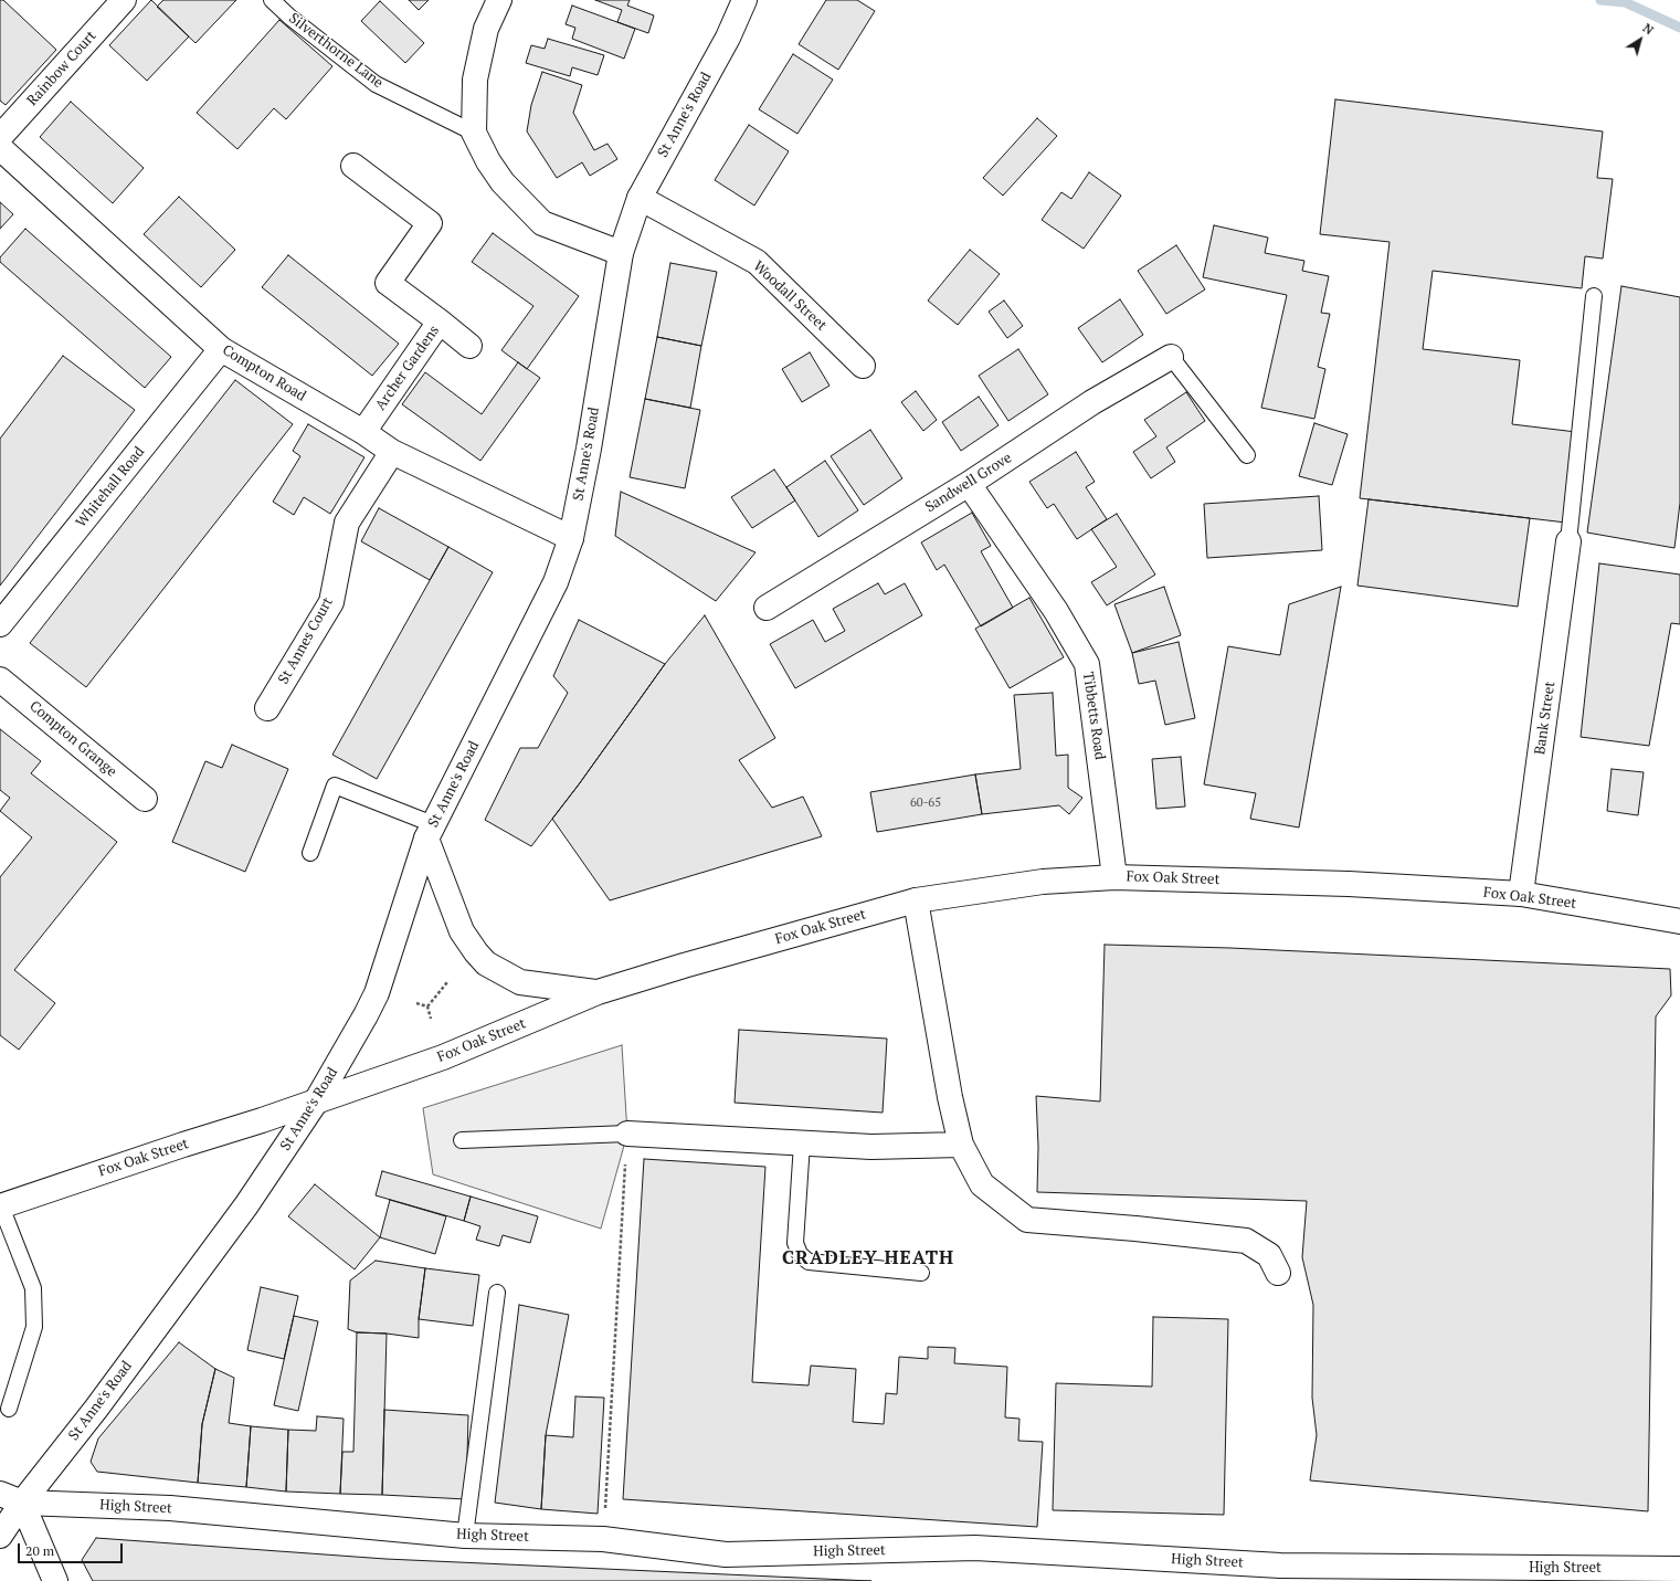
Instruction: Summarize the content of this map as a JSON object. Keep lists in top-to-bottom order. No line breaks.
{"streets":{"street":["Rainbow Court","St Anne's Road","Woodall Street","Archer Gardens","Compton Road","Sandwell Grove","Whitehall Road","St Annes Court","Tibbetts Road","Bank Street","Compton Grange","Fox Oak Street","High Street"],"lane":["Silverthorne Lane"]},"crossings":[["St Anne's Road","Woodall Street"],["St Anne's Road","Compton Road"],["St Anne's Road","Fox Oak Street"],["St Anne's Road","High Street"],["Archer Gardens","Compton Road"],["Compton Road","Whitehall Road"],["Compton Road","St Annes Court"],["Sandwell Grove","Tibbetts Road"],["Tibbetts Road","Fox Oak Street"],["Bank Street","Fox Oak Street"]],"districts":["CRADLEY HEATH"],"house_numbers":["60-65"],"scale_bar":"20 m","north":"top right"}
